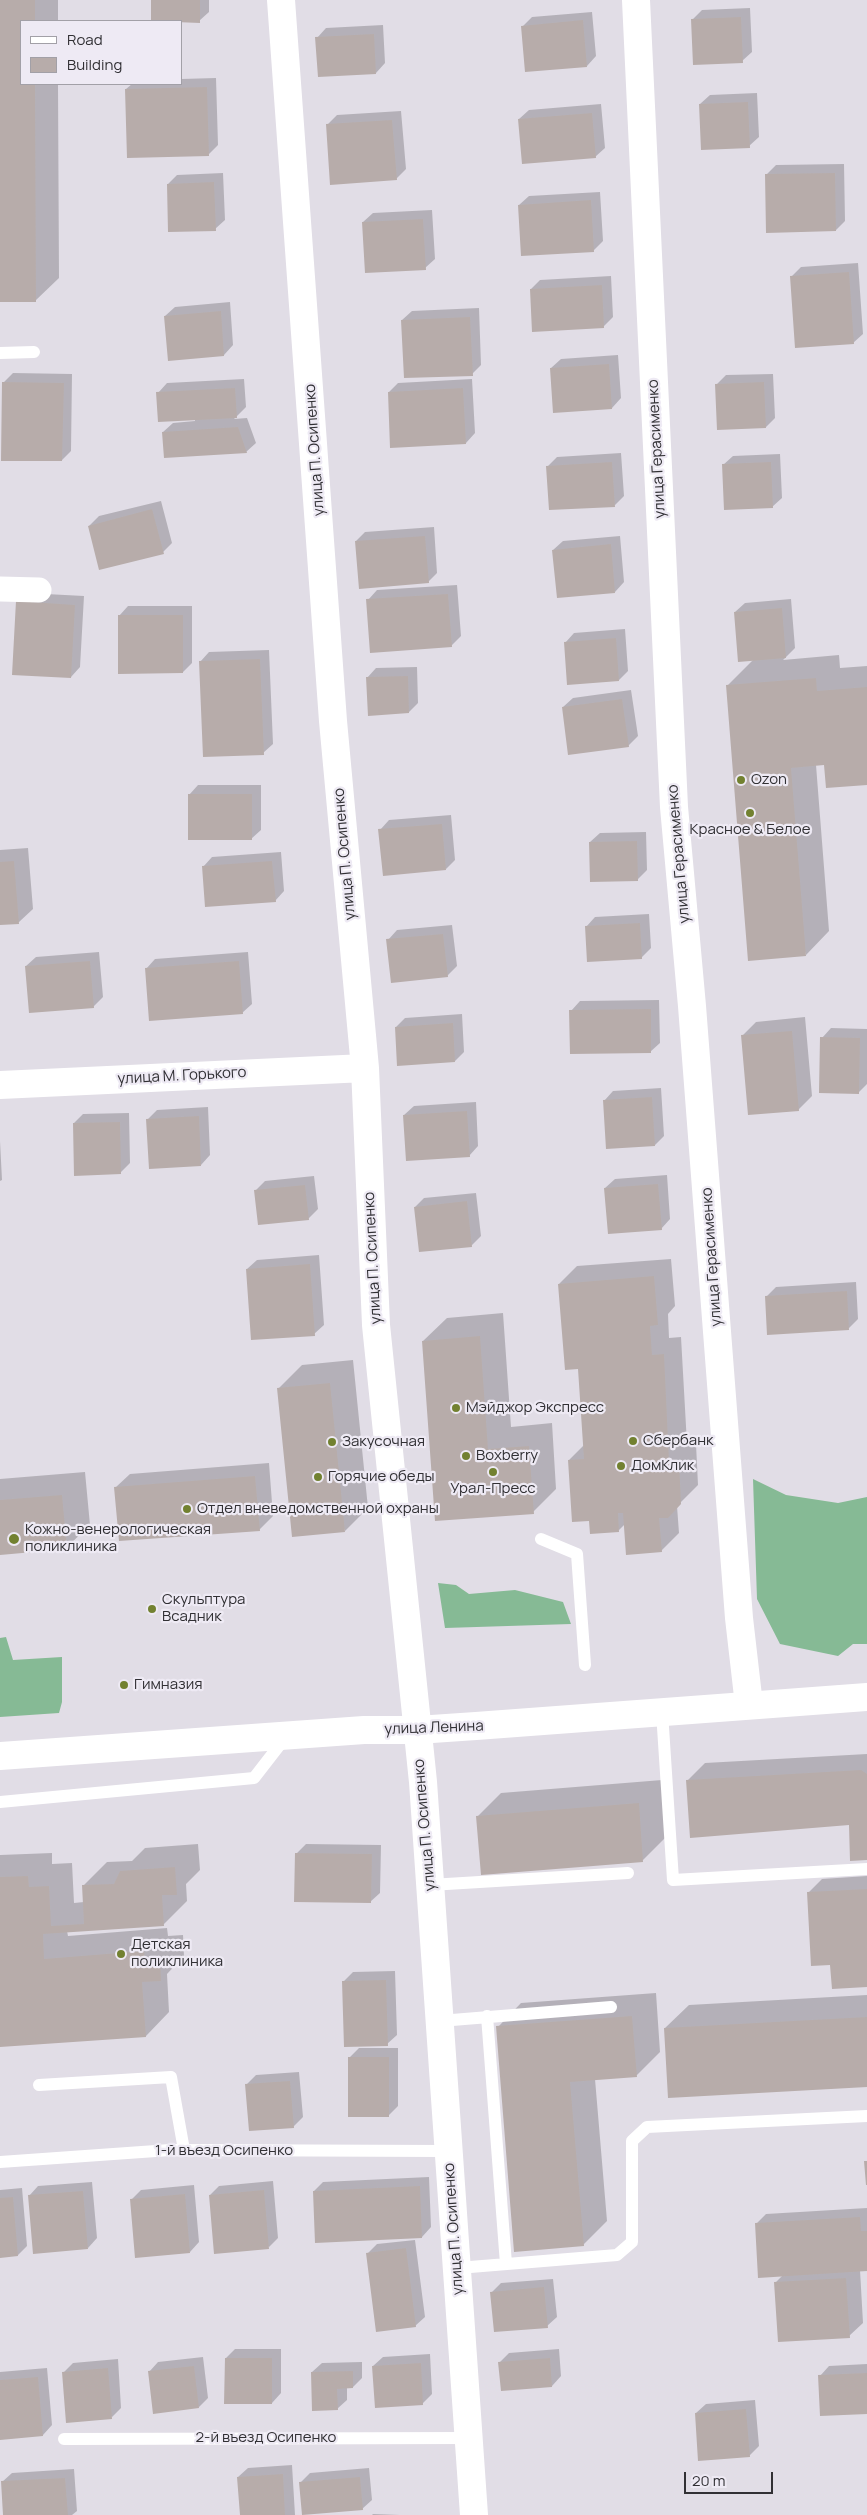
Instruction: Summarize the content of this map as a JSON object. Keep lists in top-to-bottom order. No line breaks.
{"streets":{"main road":["улица Герасименко","улица П. Осипенко","улица М. Горького","улица Ленина"],"lane":["1-й въезд Осипенко","2-й въезд Осипенко"]},"crossings":[["улица Герасименко","улица Ленина"],["улица П. Осипенко","улица М. Горького"],["улица П. Осипенко","улица Ленина"],["улица П. Осипенко","1-й въезд Осипенко"],["улица П. Осипенко","2-й въезд Осипенко"]],"places":["Ozon","Красное & Белое","Мэйджор Экспресс","Сбербанк","Закусoчная","Boxberry","ДомКлик","Урал-Пресс","Горячие обеды","Отдел вневедомственной охраны","Кожно-венерологическая поликлиника","Скульптура Всадник","Гимназия","Детская поликлиника"],"legend":["Road","Building"],"scale_bar":"20 m"}
